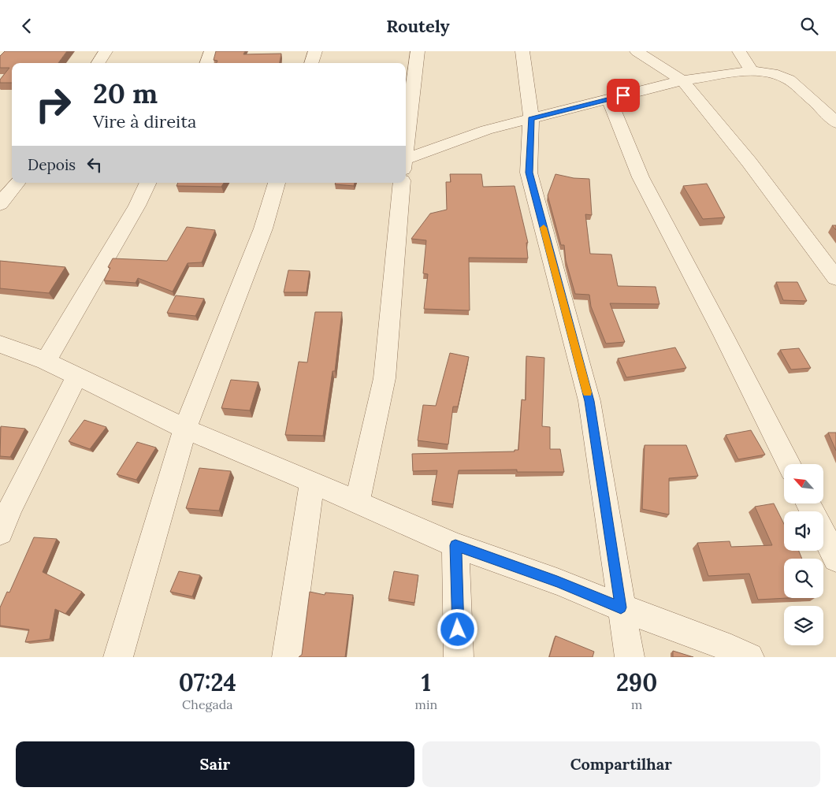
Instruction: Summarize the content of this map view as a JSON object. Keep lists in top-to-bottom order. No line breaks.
{"north":"top left","page":{"header":"Routely","turn":["20 m","Vire à direita"],"then":"Depois","eta":["07:24","Chegada","1","min","290","m"],"buttons":["Sair","Compartilhar"]}}
